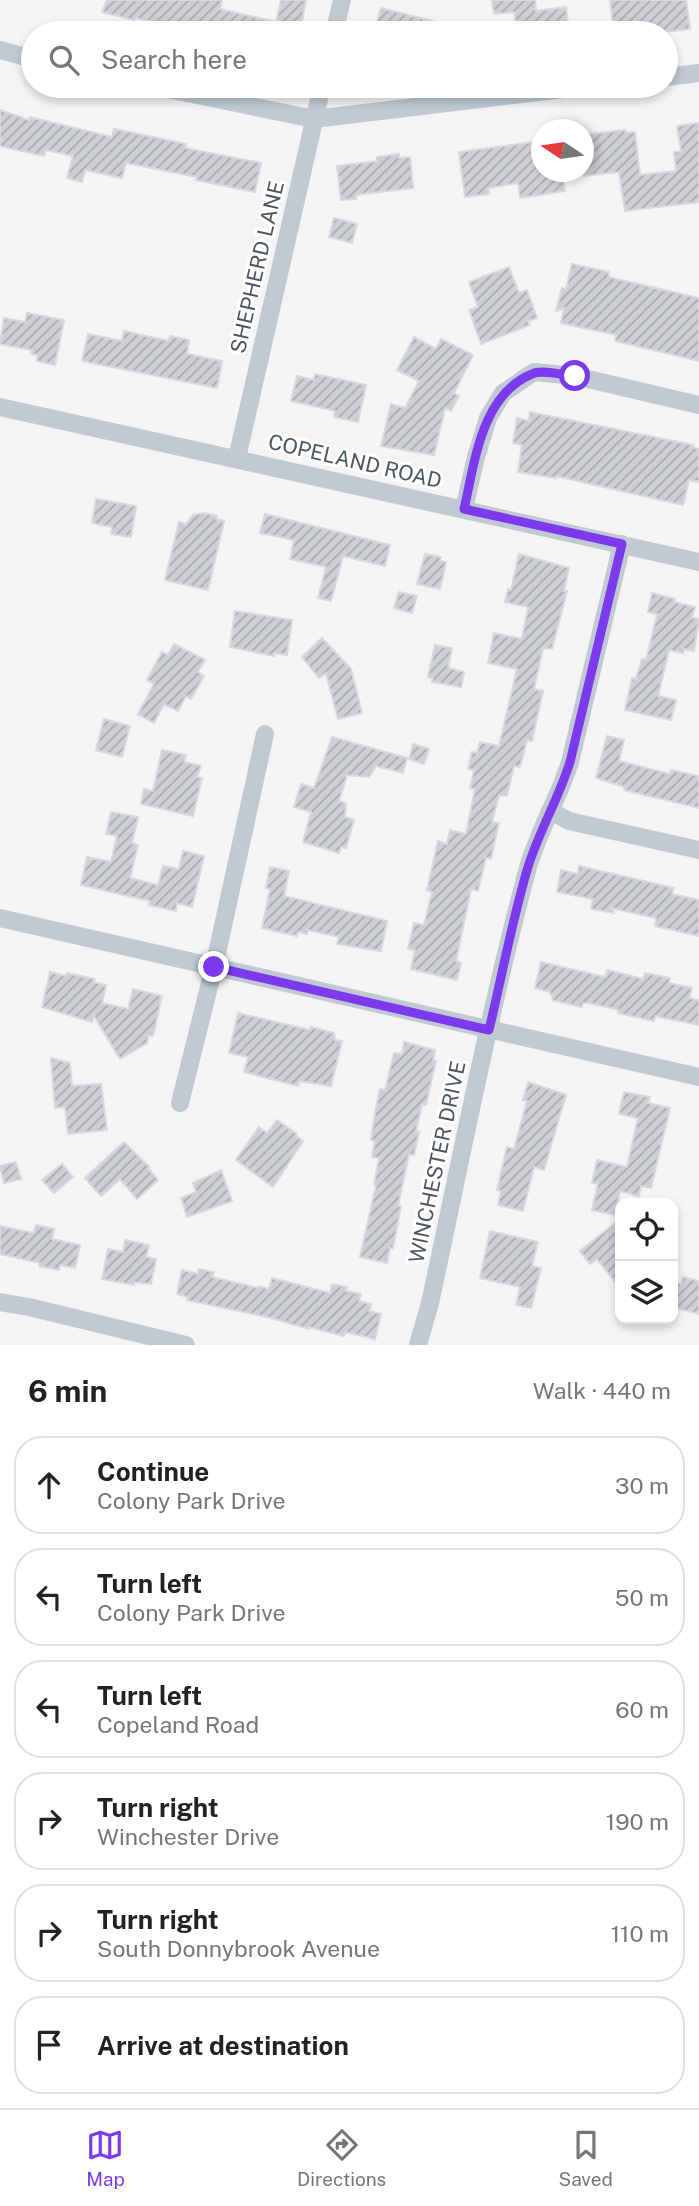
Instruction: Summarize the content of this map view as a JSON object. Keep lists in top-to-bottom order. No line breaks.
{"streets":{"street":["SHEPHERD LANE","COPELAND ROAD","WINCHESTER DRIVE"]},"crossings":[["SHEPHERD LANE","COPELAND ROAD"],["COPELAND ROAD","WINCHESTER DRIVE"]],"north":"left","page":{"search":"Search here","heading":["6 min","Walk · 440 m"],"list":[["Continue","Colony Park Drive","30 m"],["Turn left","Colony Park Drive","50 m"],["Turn left","Copeland Road","60 m"],["Turn right","Winchester Drive","190 m"],["Turn right","South Donnybrook Avenue","110 m"],"Arrive at destination"],"nav":["Map","Directions","Saved"]}}
